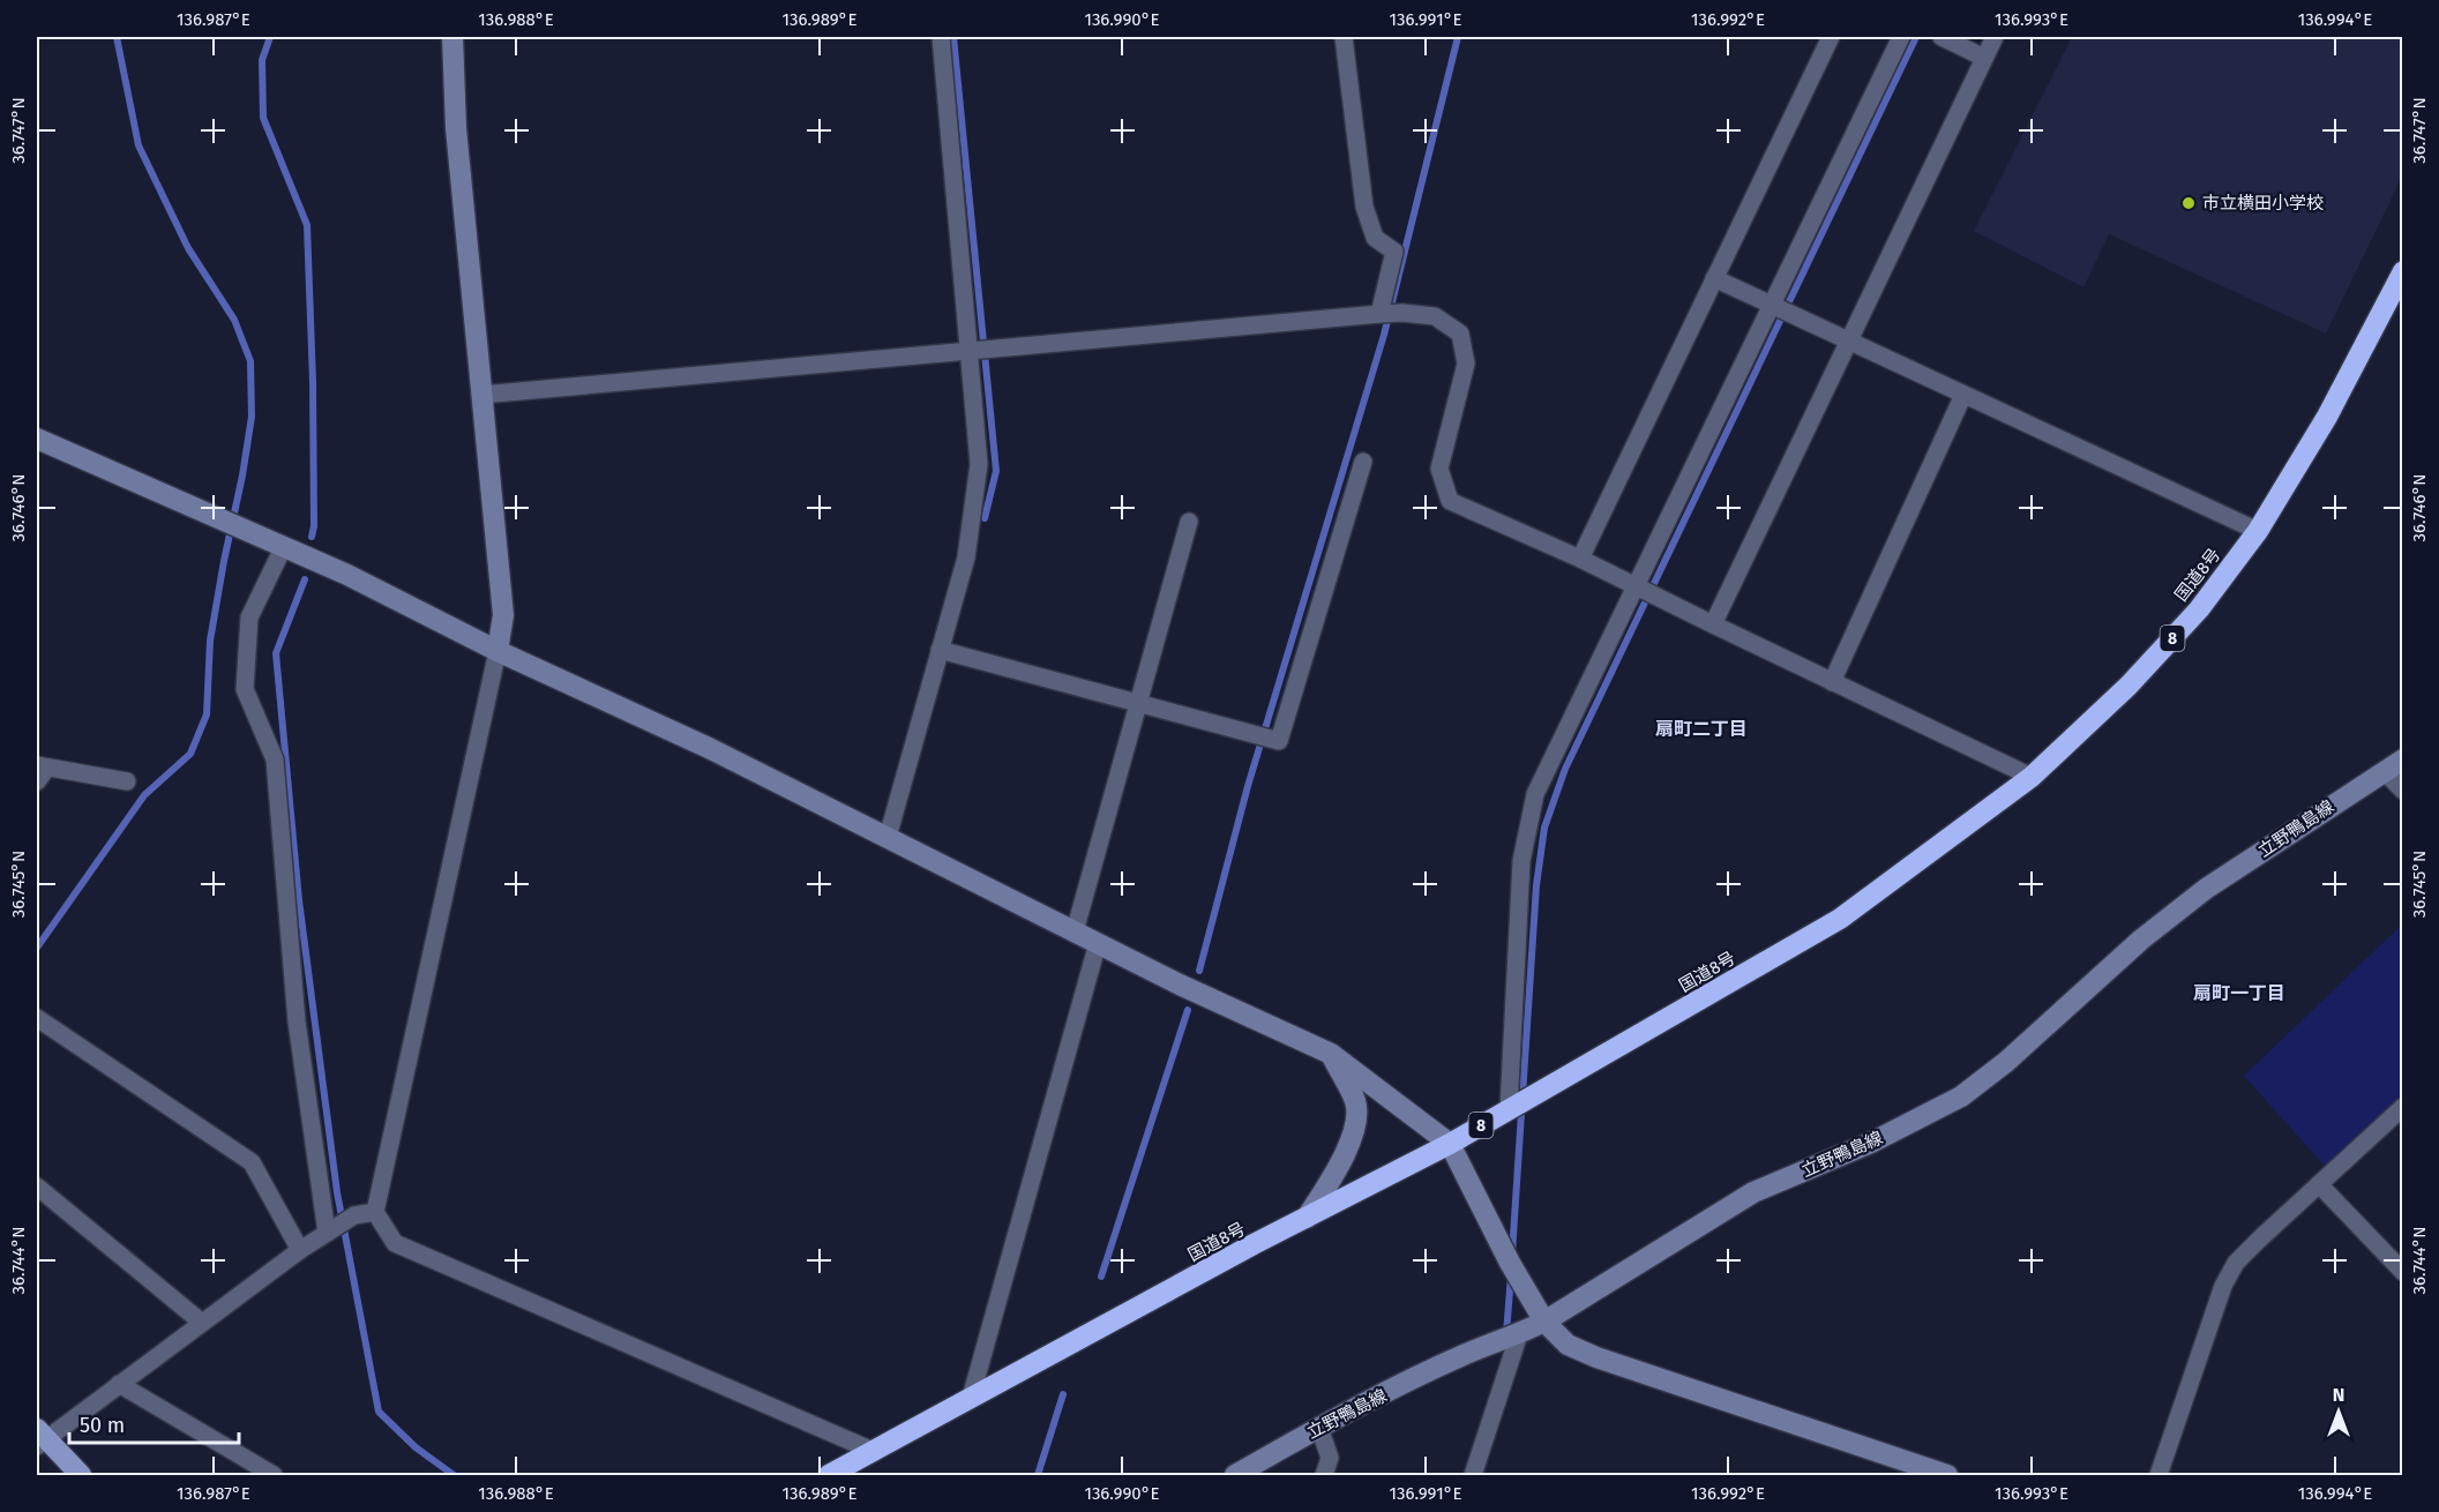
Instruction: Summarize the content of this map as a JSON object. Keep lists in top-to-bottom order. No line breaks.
{"streets":{"highway":["国道8号","8"],"street":["立野鴨島線"]},"districts":["扇町二丁目","扇町一丁目"],"places":["市立横田小学校"],"scale_bar":"50 m","north":"top","coordinates":["136.987°E","136.988°E","136.989°E","136.990°E","136.991°E","136.992°E","136.993°E","136.994°E","36.747°N","36.746°N","36.745°N","36.744°N"]}
